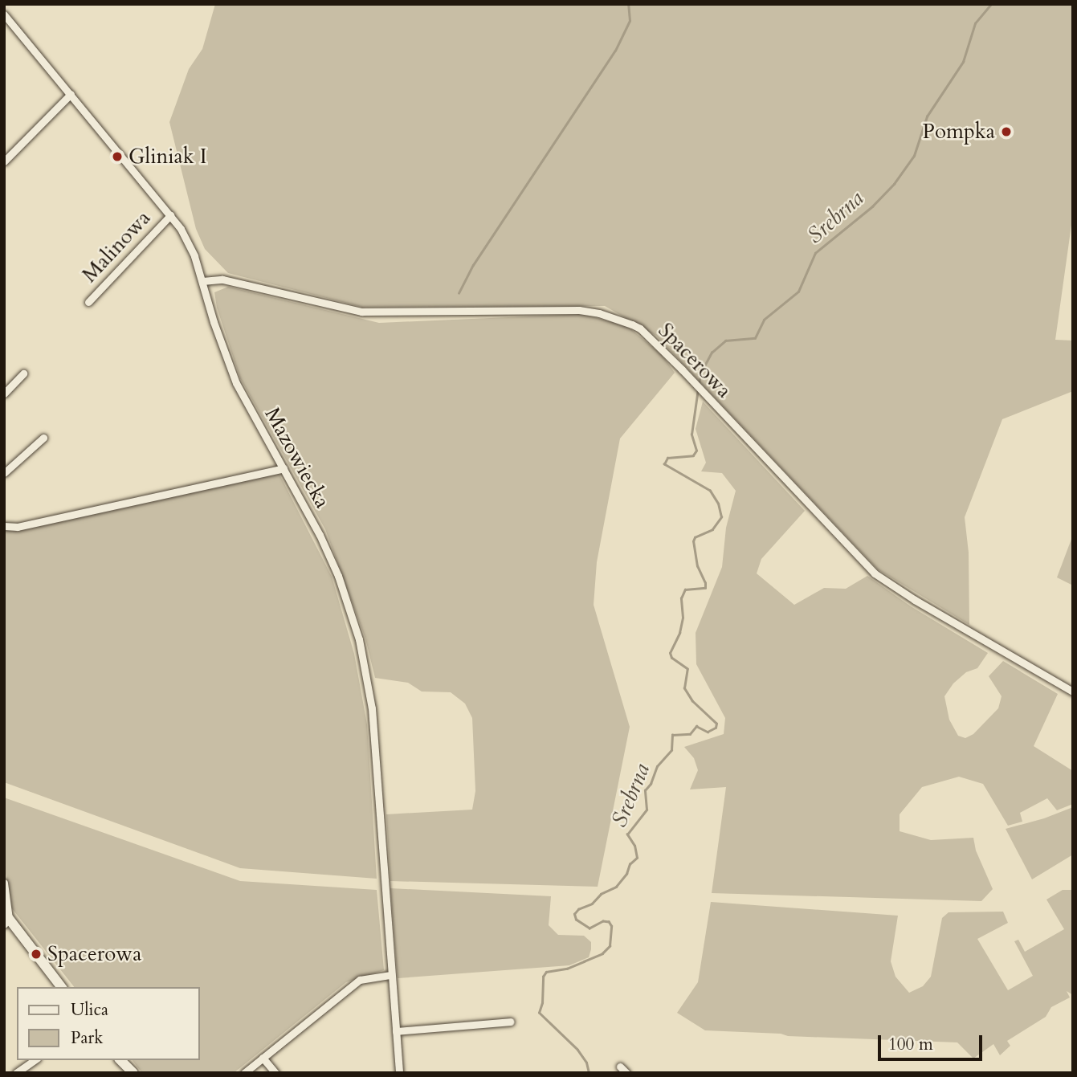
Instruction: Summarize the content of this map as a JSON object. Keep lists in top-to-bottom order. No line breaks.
{"streets":{"street":["Malinowa","Spacerowa","Mazowiecka"]},"crossings":[["Malinowa","Mazowiecka"],["Spacerowa","Mazowiecka"]],"water":["Srebrna"],"places":["Pompka","Gliniak I","Spacerowa"],"legend":["Ulica","Park"],"scale_bar":"100 m"}
